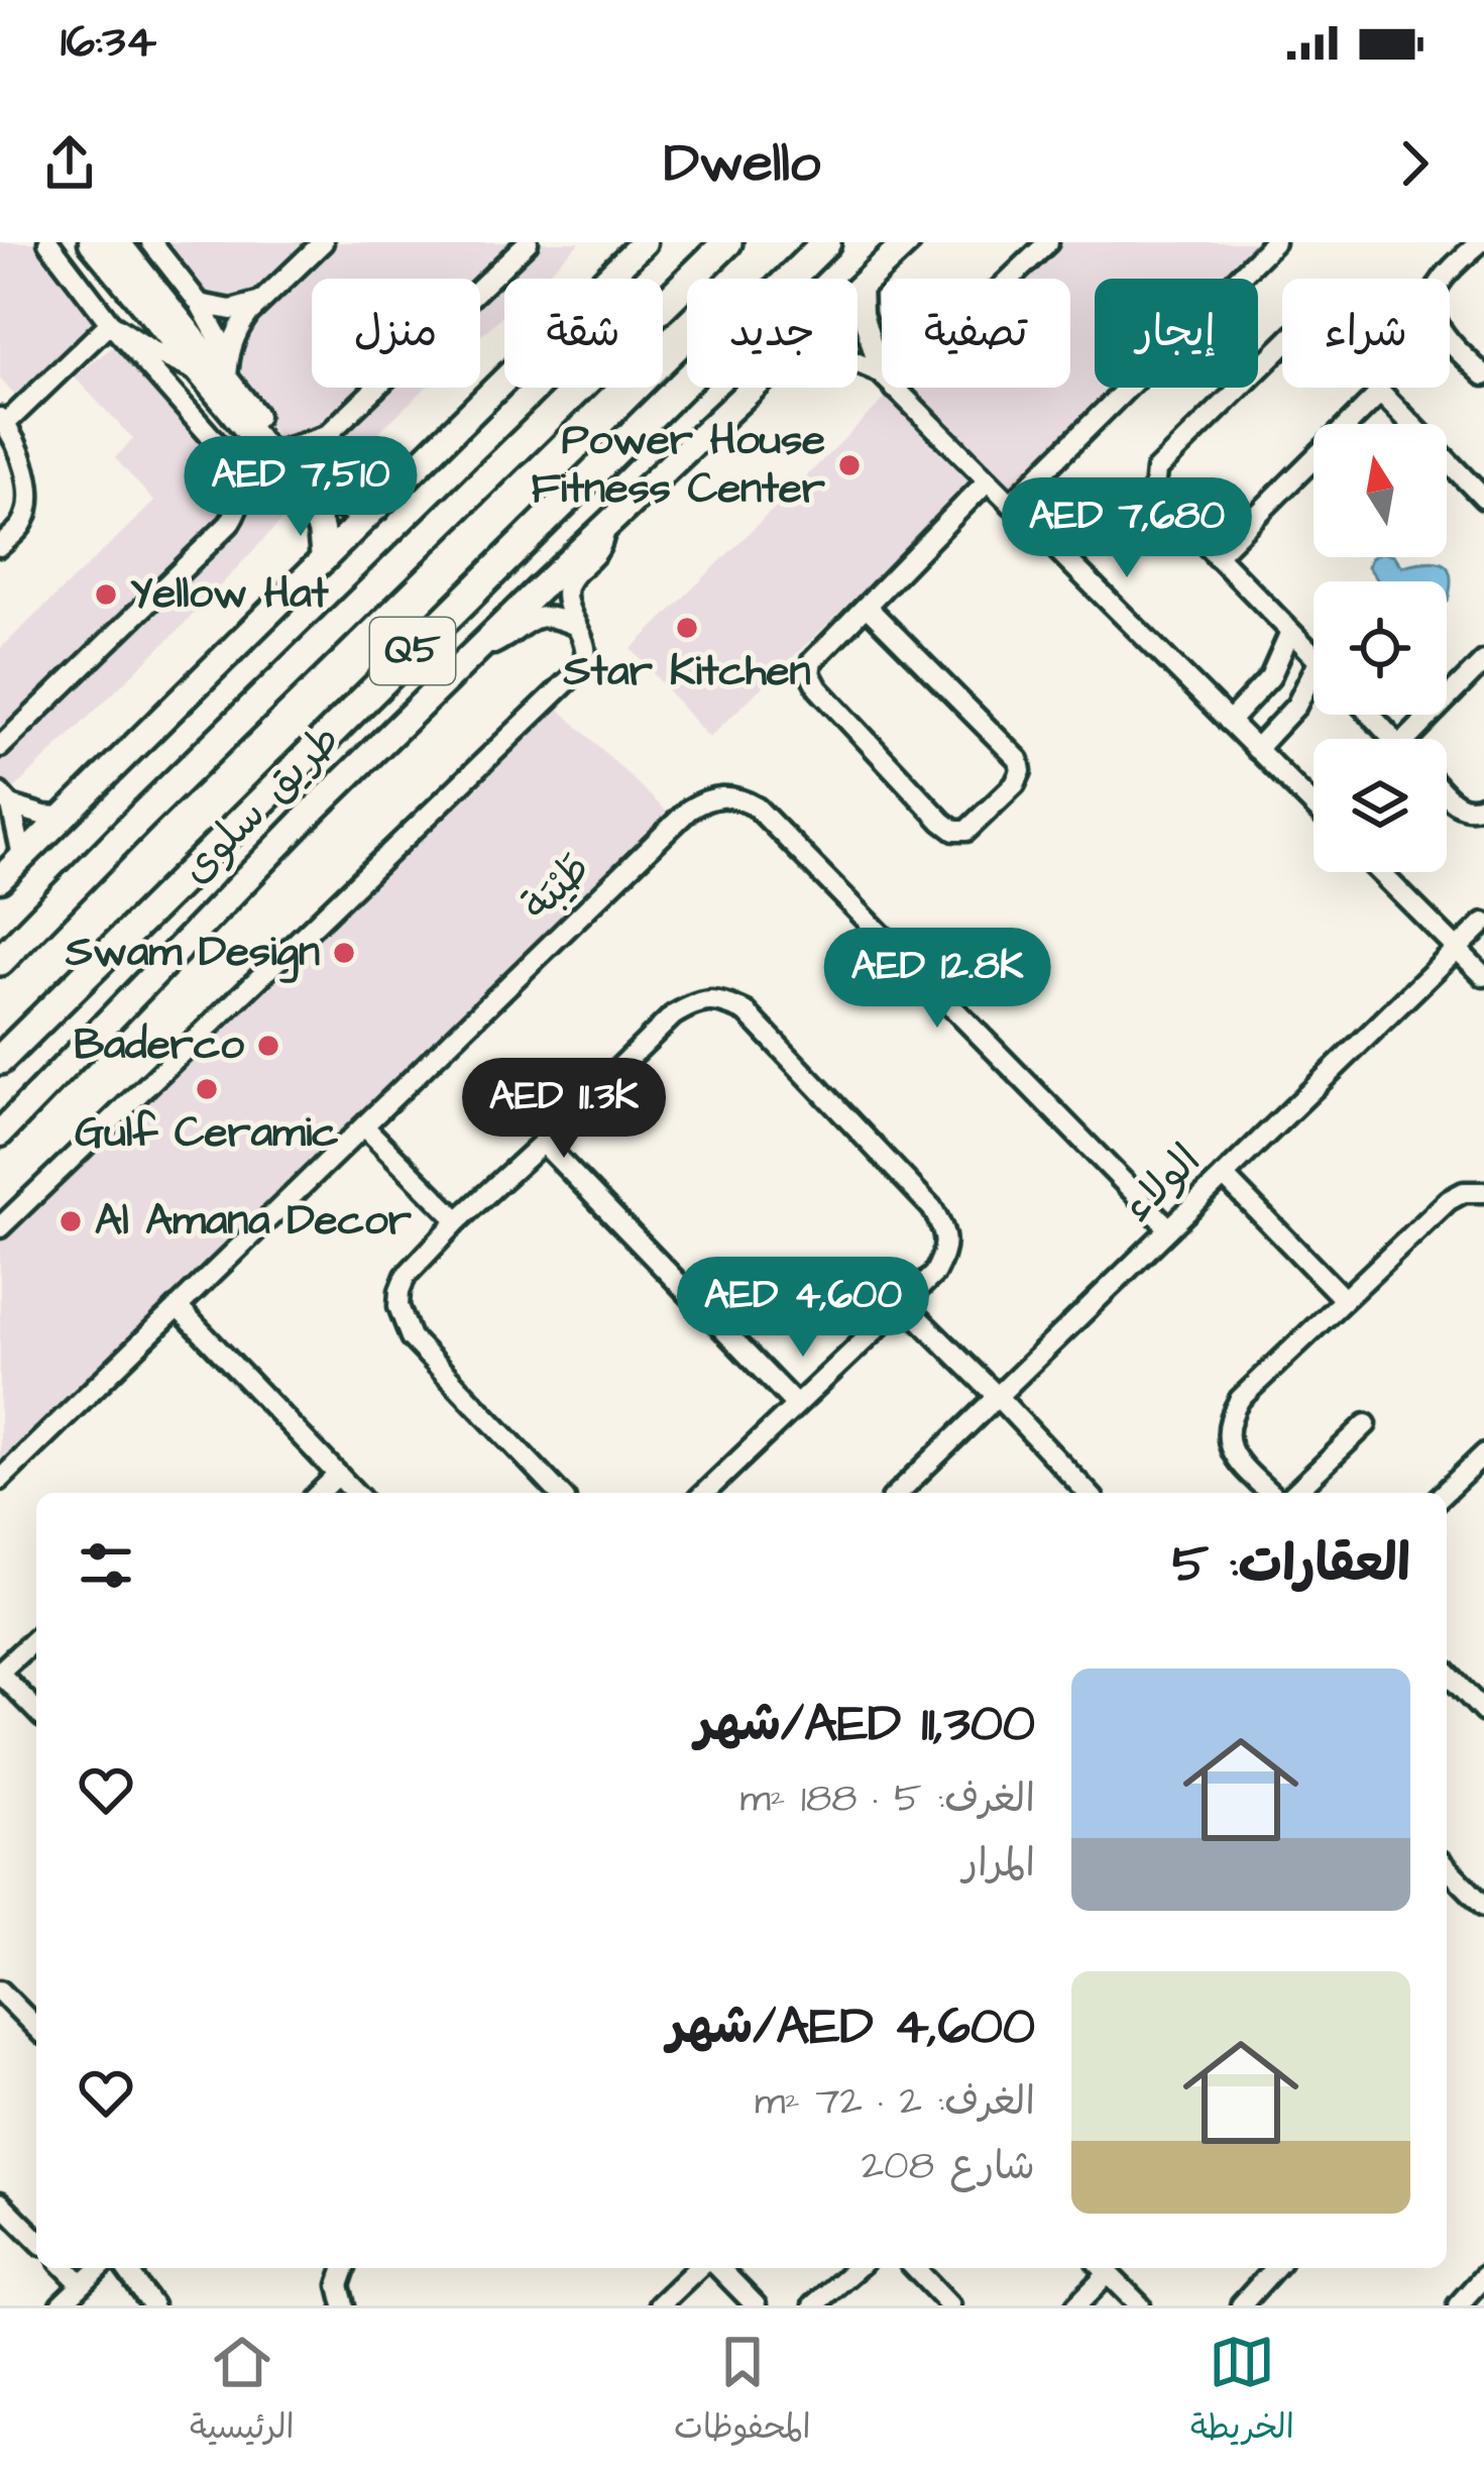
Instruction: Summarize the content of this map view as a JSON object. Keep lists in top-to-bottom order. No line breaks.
{"streets":{"highway":["Q5","طريق سلوى"],"street":["طَيْبَة","الولاء"]},"crossings":[["طَيْبَة","الولاء"]],"places":["Power House Fitness Center","Yellow Hat","Star Kitchen","Swam Design","Baderco","Gulf Ceramic","Al Amana Decor"],"north":"top","page":{"status":"16:34","header":"Dwello","chip":["شراء","إيجار","تصفية","جديد","شقة","منزل"],"price":["AED 7,510","AED 7,680","AED 12.8K","AED 11.3K","AED 4,600"],"heading":"العقارات: 5","list":[{"name":"AED 11,300/شهر","note":"الغرف: 5 · 188 m² · المرار"},{"name":"AED 4,600/شهر","note":"الغرف: 2 · 72 m² · شارع 208"}],"tabs":["الخريطة","المحفوظات","الرئيسية"]}}
